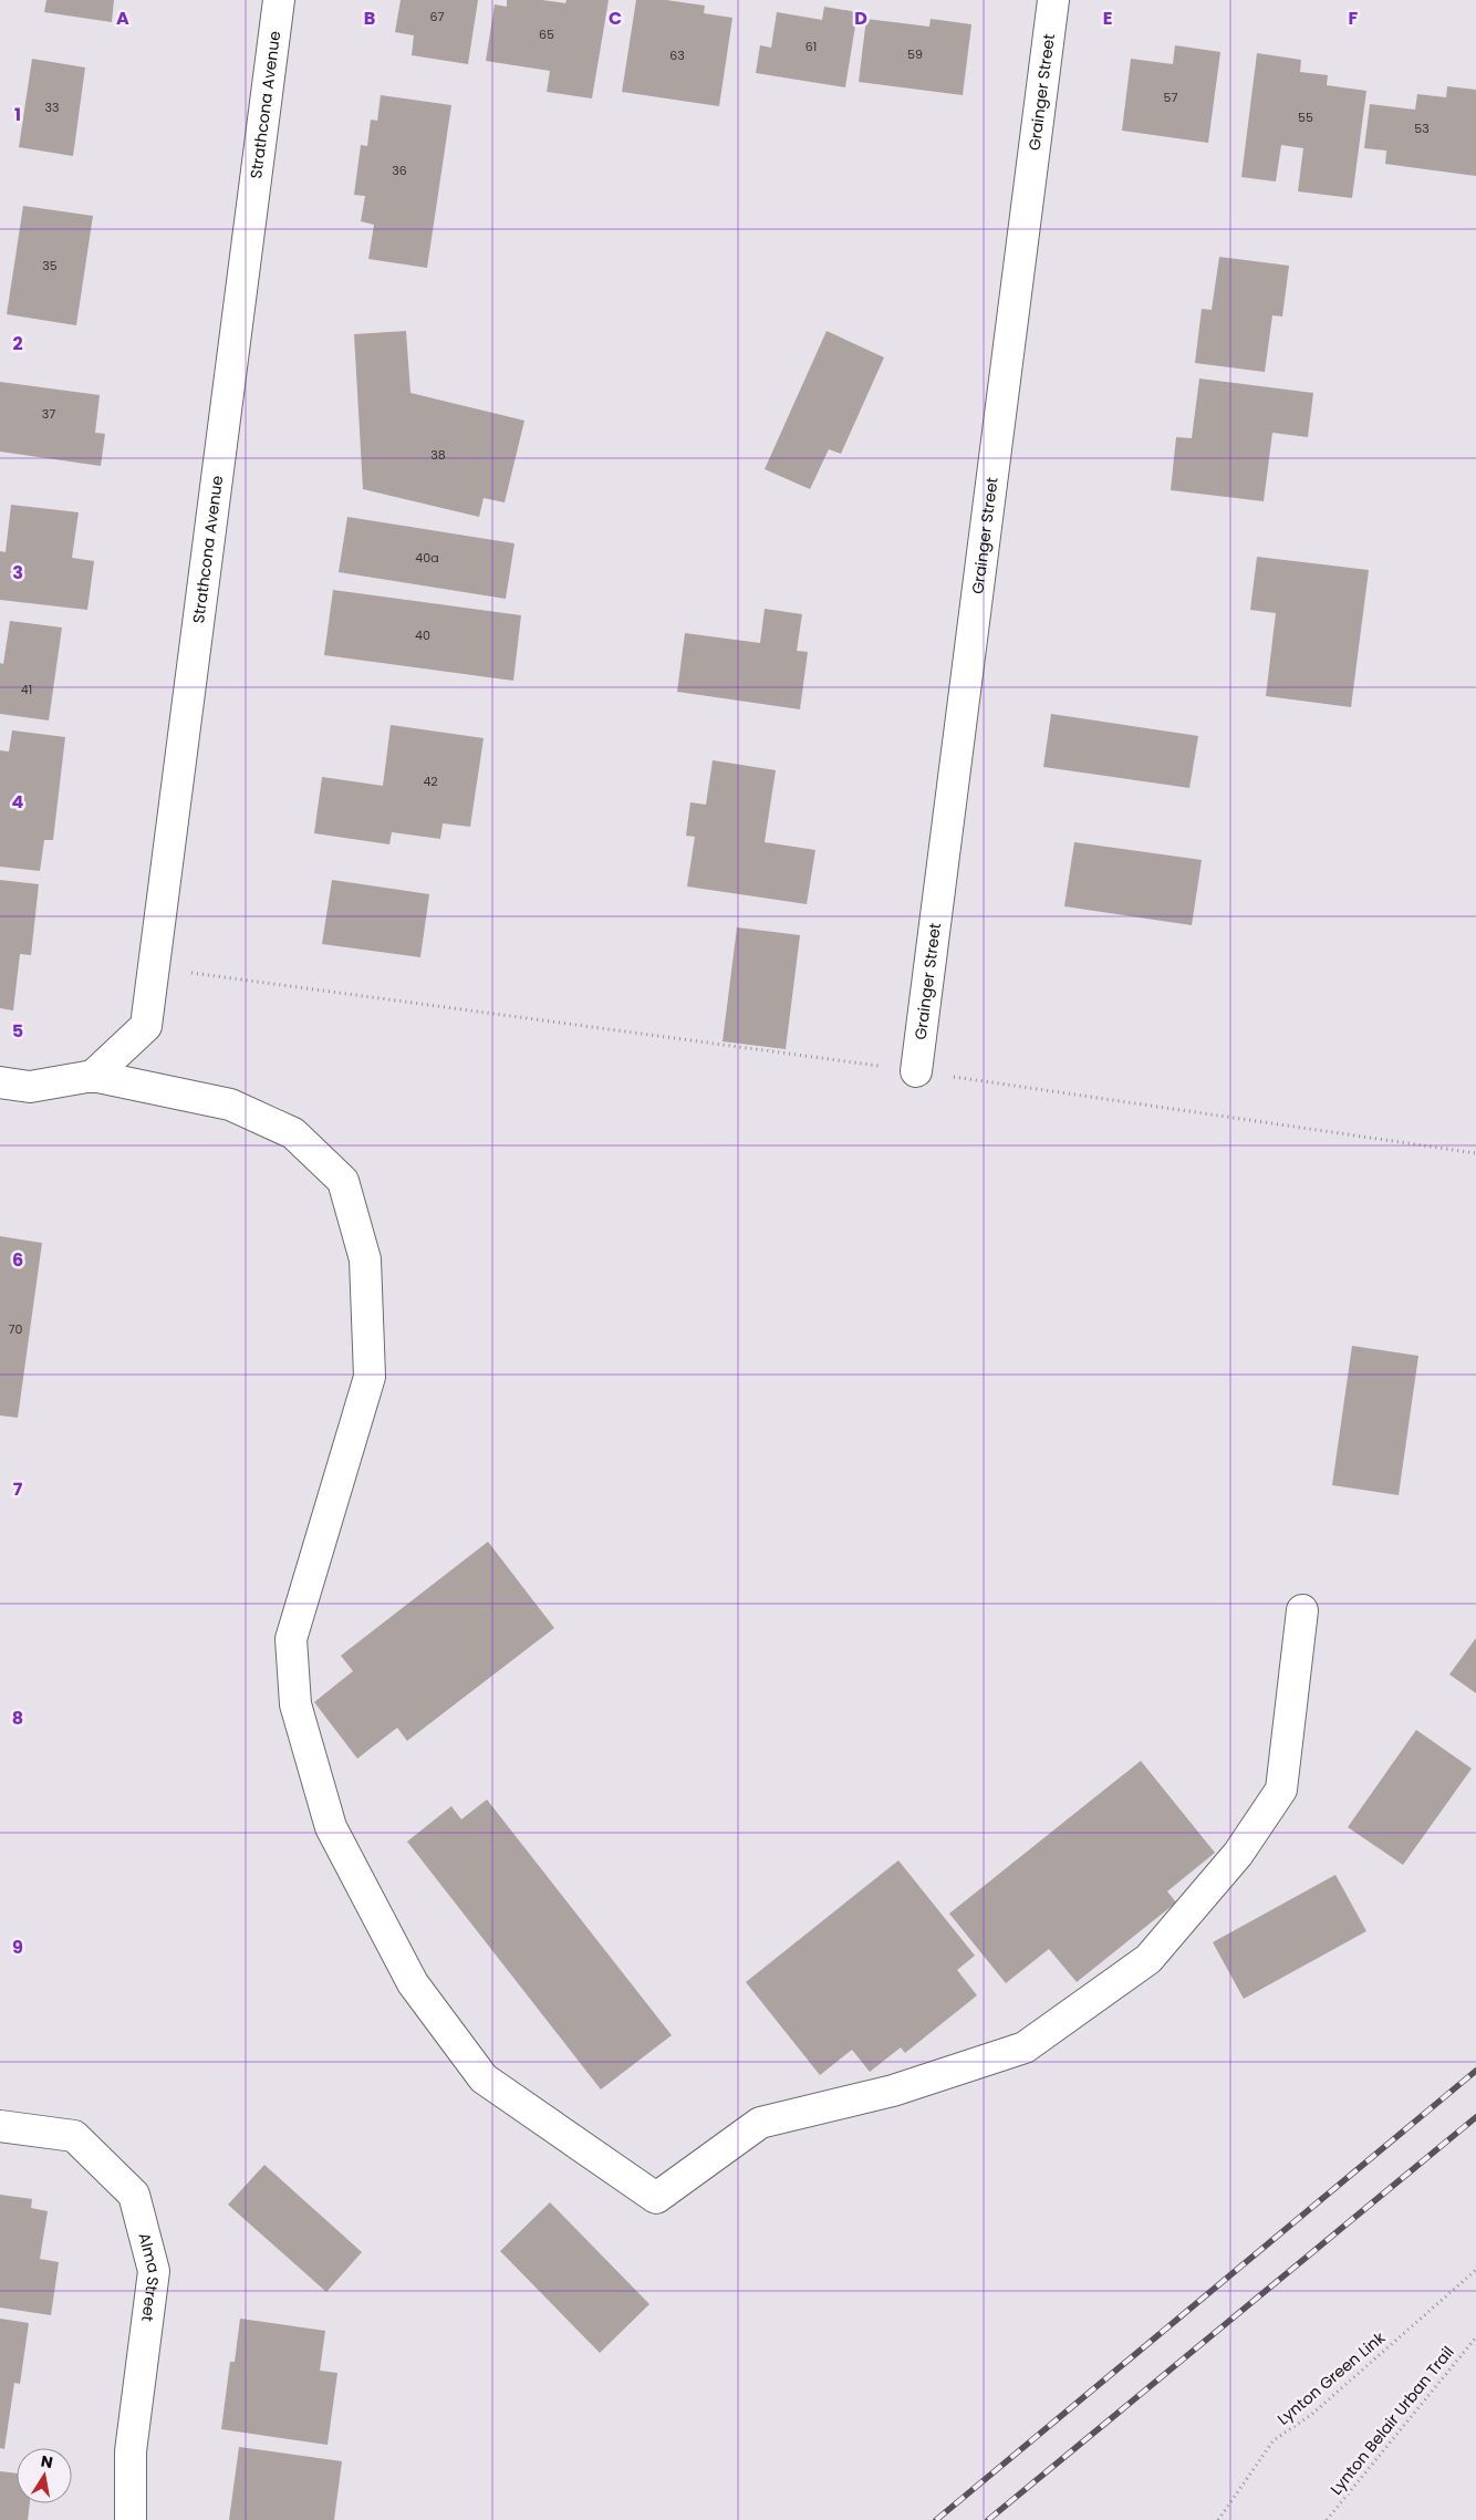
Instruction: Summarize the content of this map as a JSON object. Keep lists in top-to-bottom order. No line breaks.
{"streets":{"street":["Grainger Street","Strathcona Avenue","Alma Street"],"path":["Lynton Green Link","Lynton Belair Urban Trail"]},"house_numbers":["67","65","61","59","63","57","33","55","53","36","35","37","38","40a","40","41","42","70"],"north":"top","grid":{"columns":["A","B","C","D","E","F"],"rows":["1","2","3","4","5","6","7","8","9"]}}
